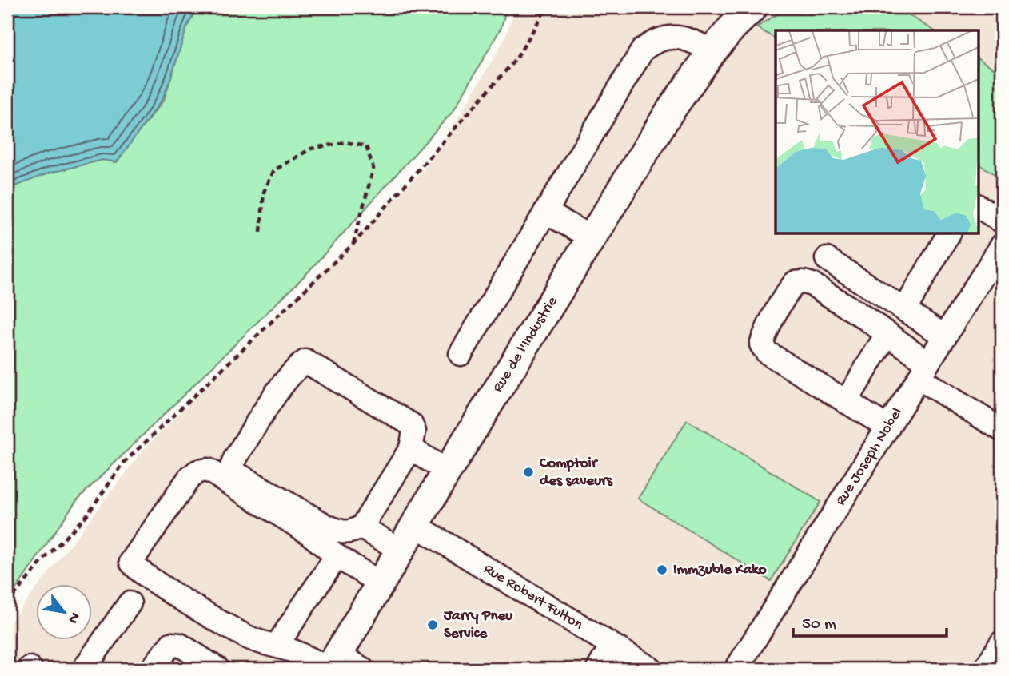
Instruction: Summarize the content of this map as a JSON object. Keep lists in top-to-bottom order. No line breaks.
{"streets":{"main road":["Rue de l'Industrie"],"street":["Rue Joseph Nobel","Rue Robert Fulton"]},"crossings":[["Rue de l'Industrie","Rue Robert Fulton"]],"places":["Comptoir des saveurs","Immzuble Kako","Jarry Pneu Service"],"scale_bar":"50 m","north":"bottom right"}
